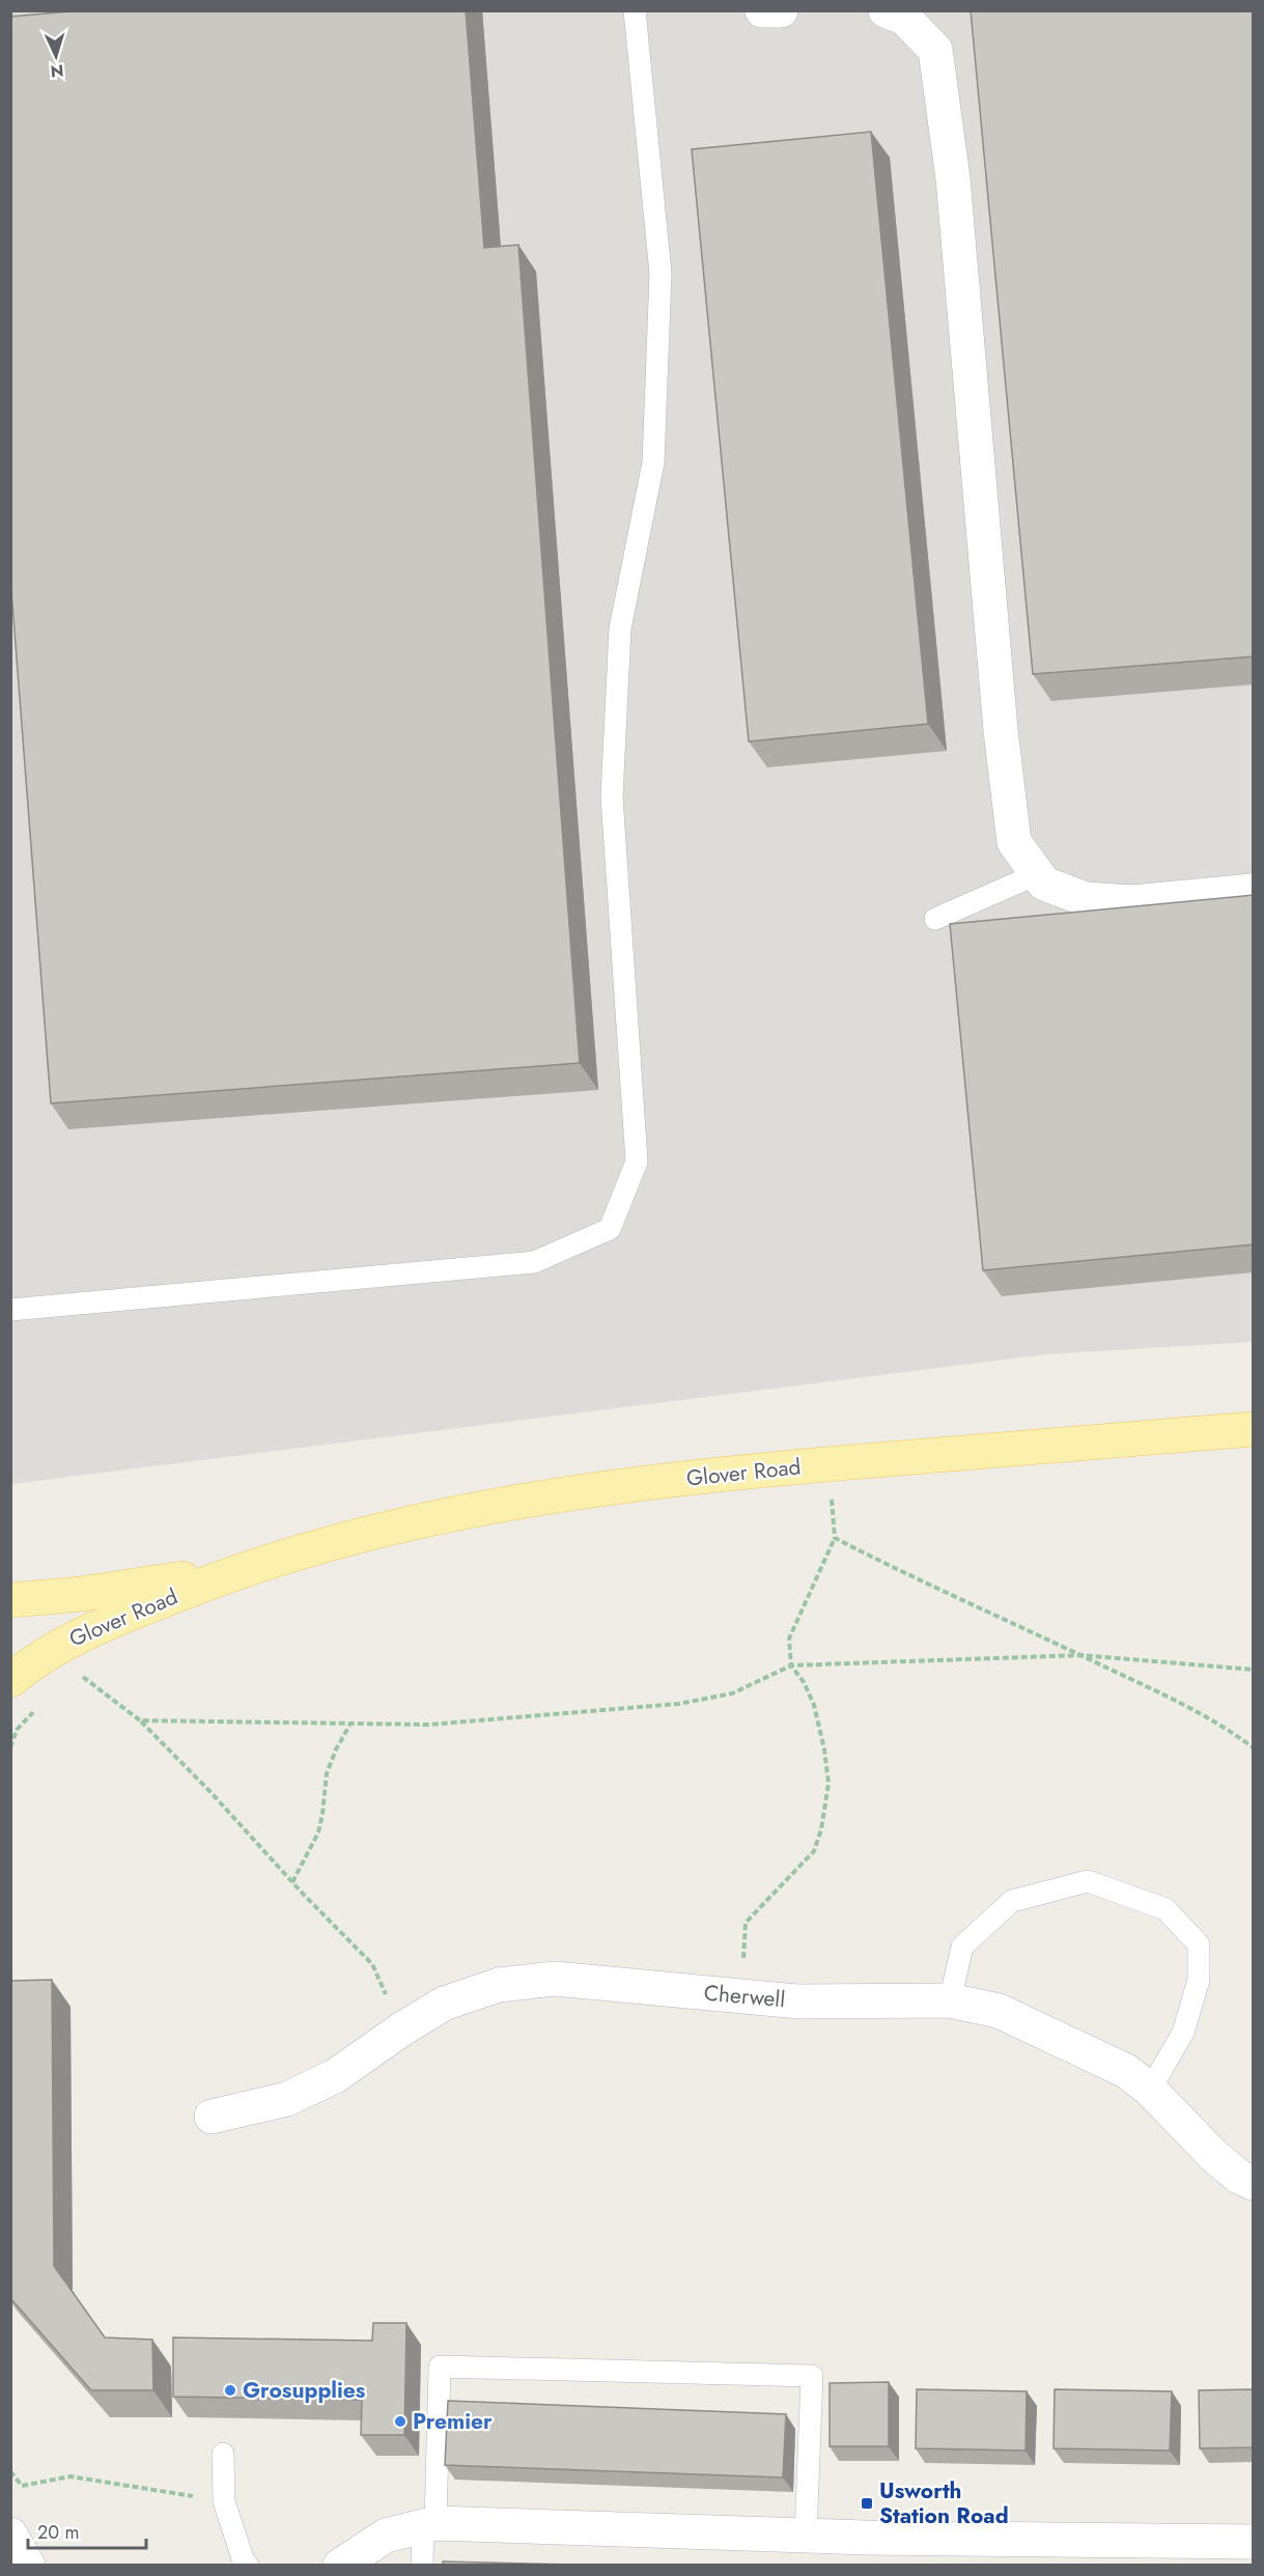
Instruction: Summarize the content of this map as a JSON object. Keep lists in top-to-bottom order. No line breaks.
{"streets":{"main road":["Glover Road"],"street":["Cherwell"]},"places":{"other":["Grosupplies","Premier"],"transit":["Usworth Station Road"]},"scale_bar":"20 m","north":"bottom"}
